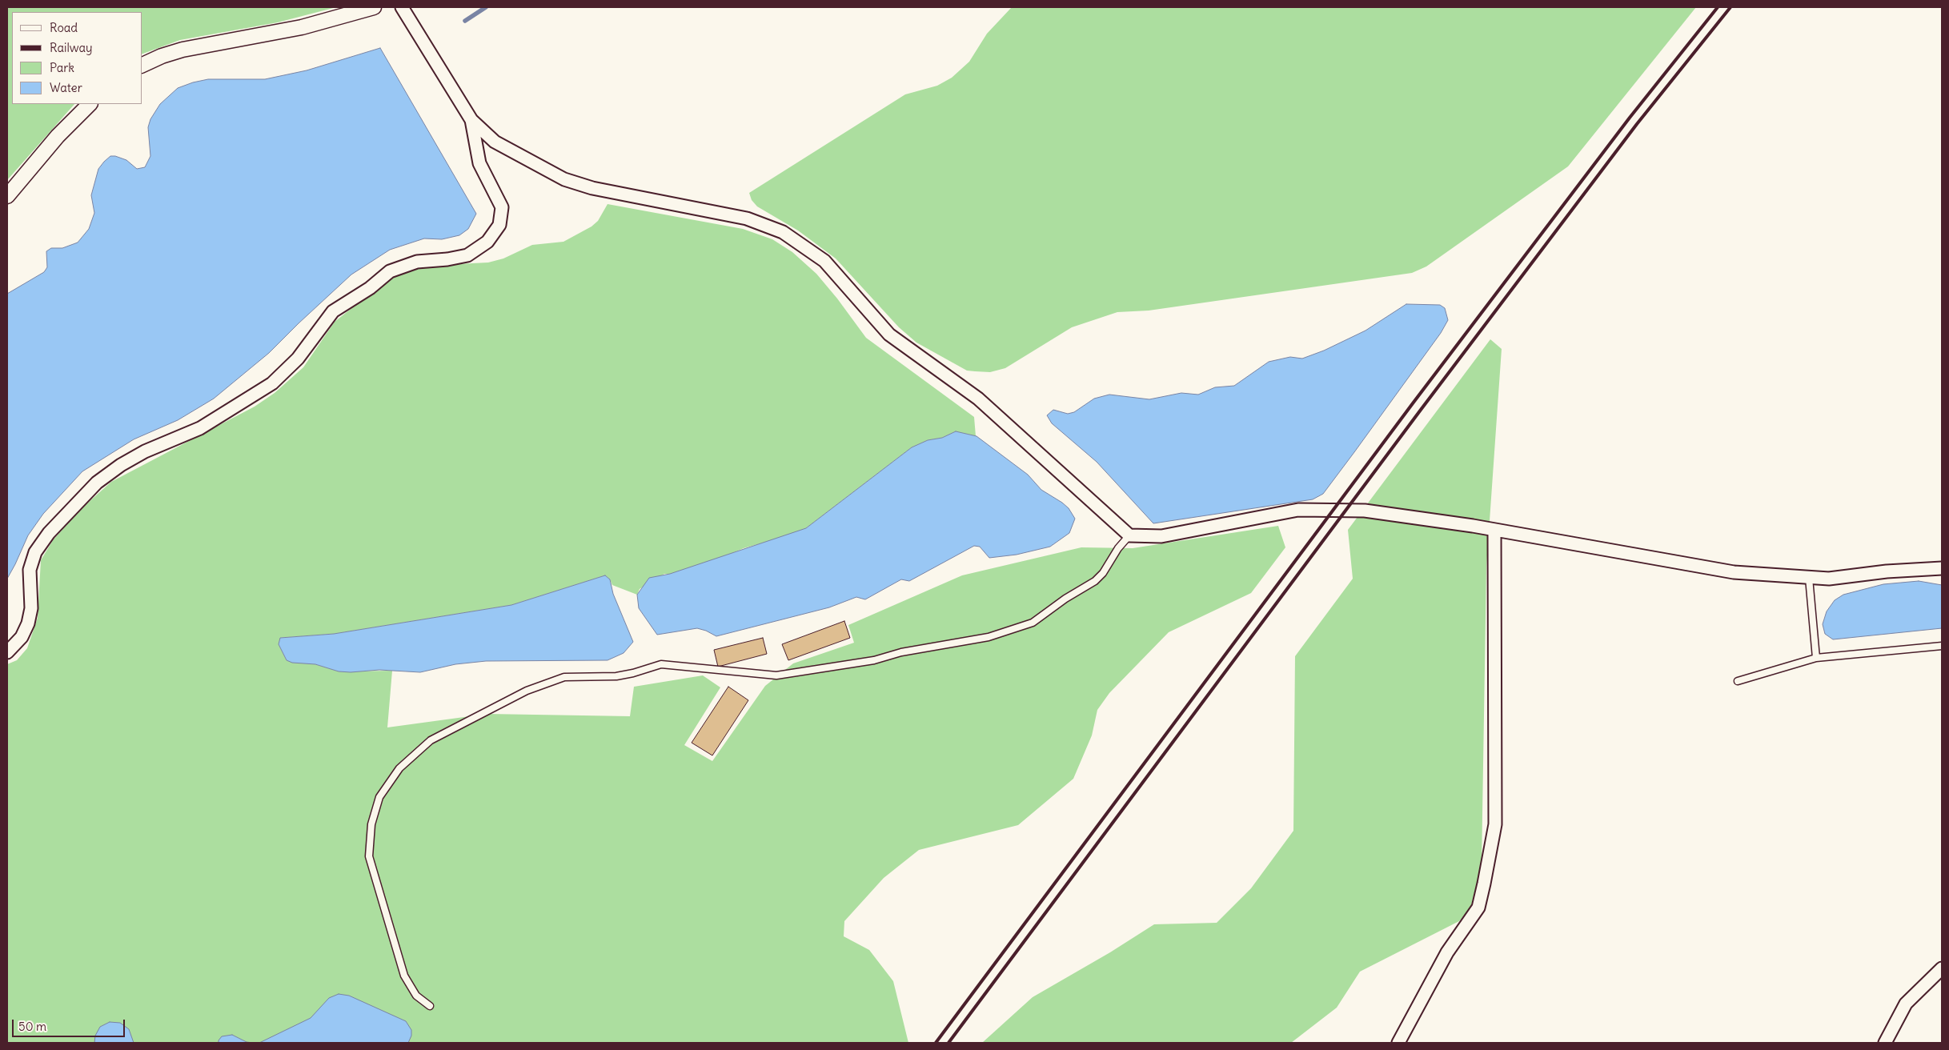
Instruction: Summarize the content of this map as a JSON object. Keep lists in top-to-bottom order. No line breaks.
{"legend":["Road","Railway","Park","Water"],"scale_bar":"50 m"}
